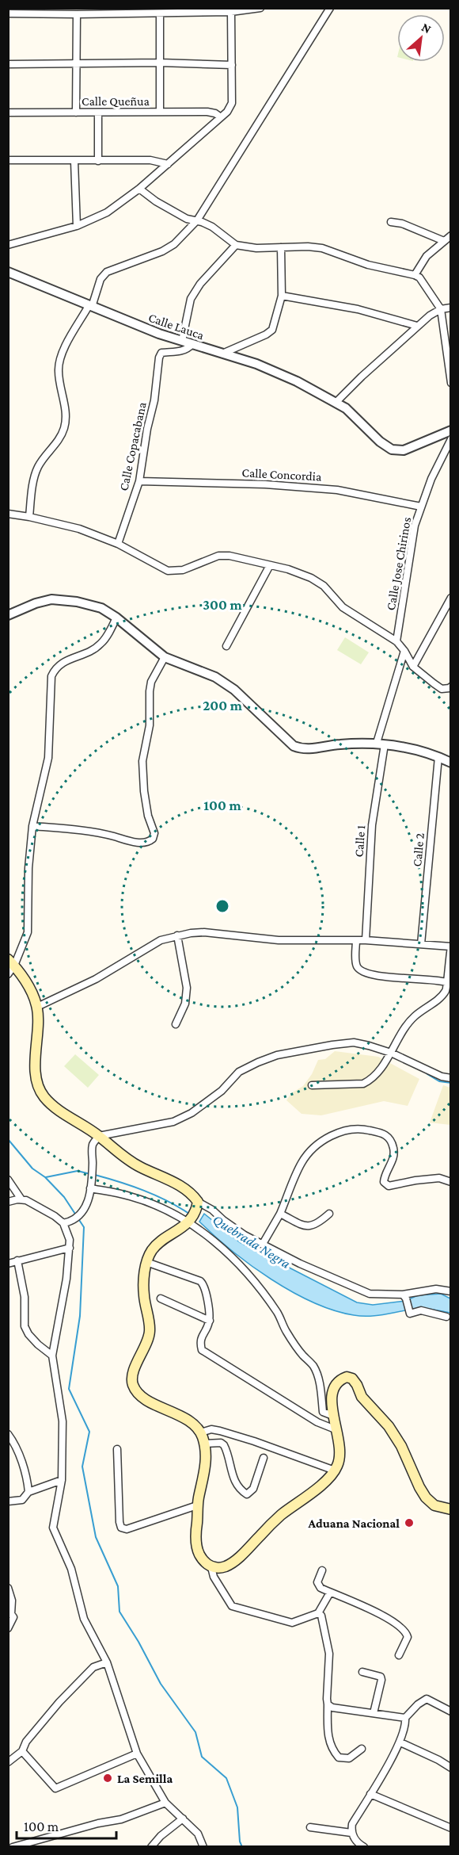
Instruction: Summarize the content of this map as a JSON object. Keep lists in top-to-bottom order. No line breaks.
{"streets":{"street":["Calle Queñua","Calle Lauca","Calle Copacabana","Calle Concordia","Calle Jose Chirinos","Calle 1","Calle 2"]},"crossings":[["Calle Lauca","Calle Copacabana"],["Calle Copacabana","Calle Concordia"],["Calle Concordia","Calle Jose Chirinos"]],"water":["Quebrada Negra"],"places":["Aduana Nacional","La Semilla"],"scale_bar":"100 m","north":"top right","rings":["300 m","200 m","100 m"]}
